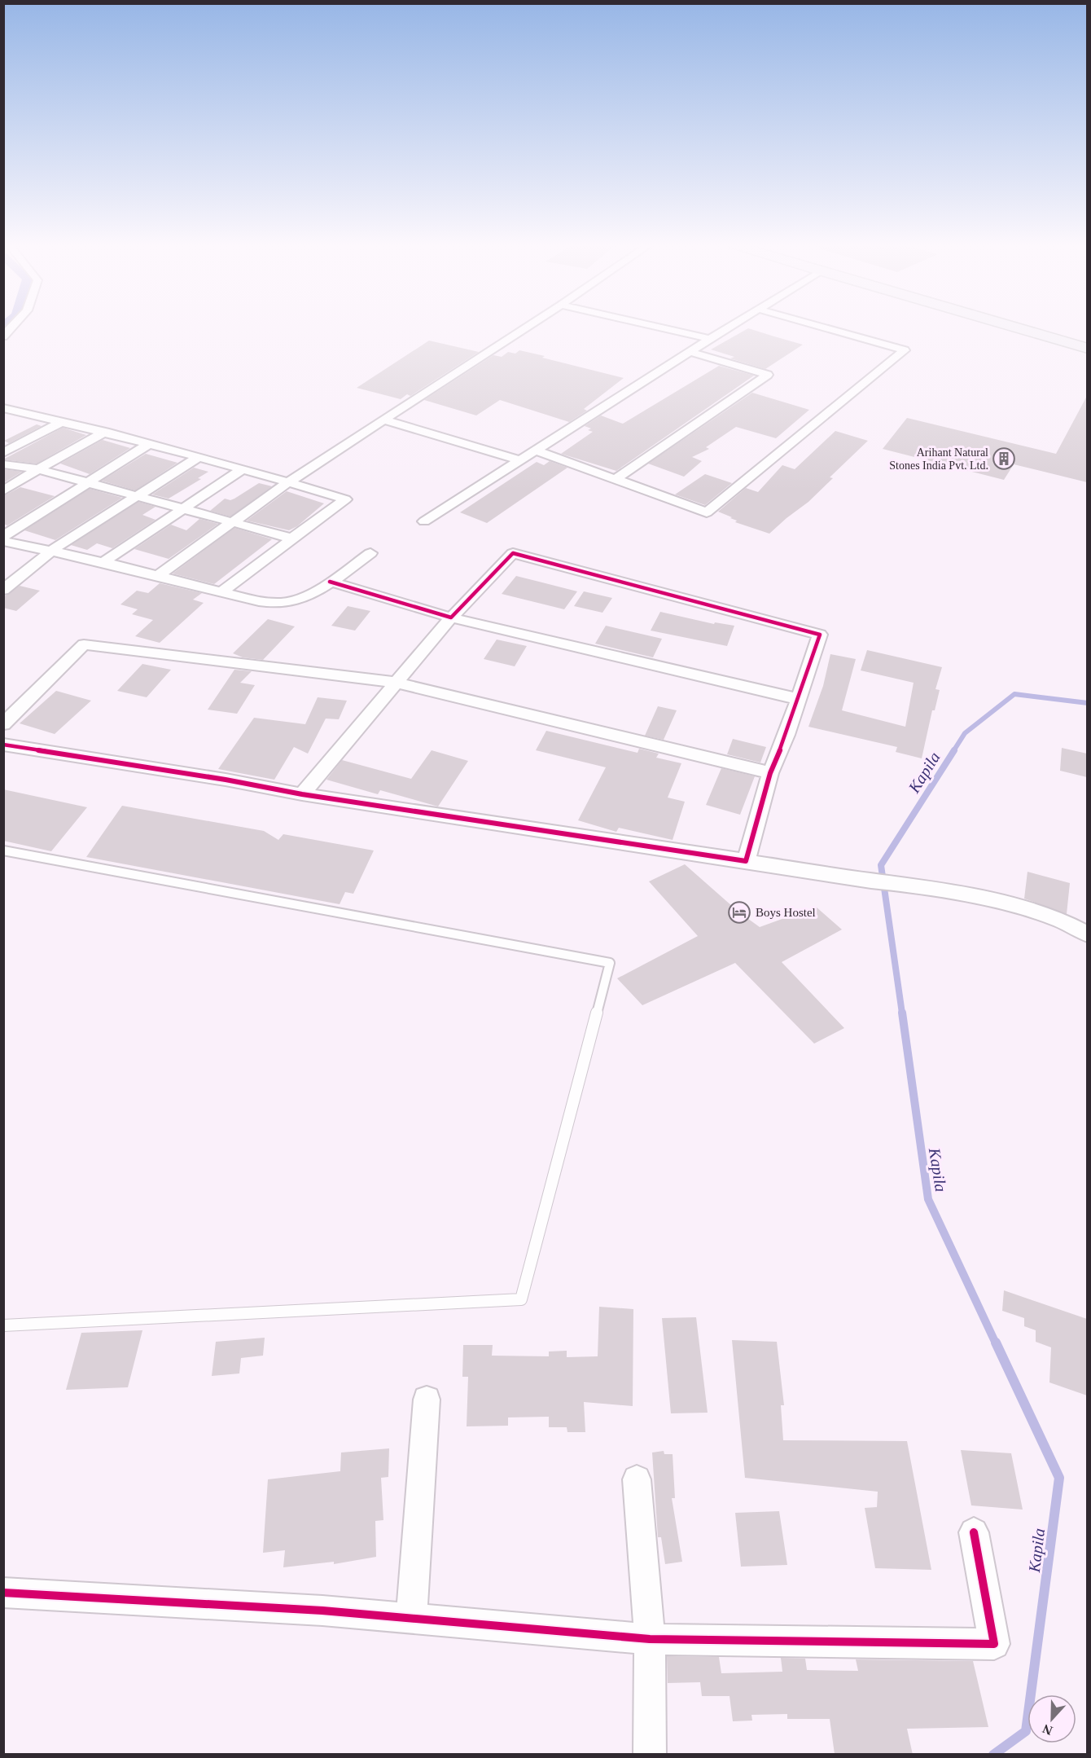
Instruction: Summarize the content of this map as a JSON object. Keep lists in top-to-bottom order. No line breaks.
{"water":["Kapila"],"places":{"building":["Arihant Natural Stones India Pvt. Ltd."],"hotel":["Boys Hostel"]},"north":"bottom"}
